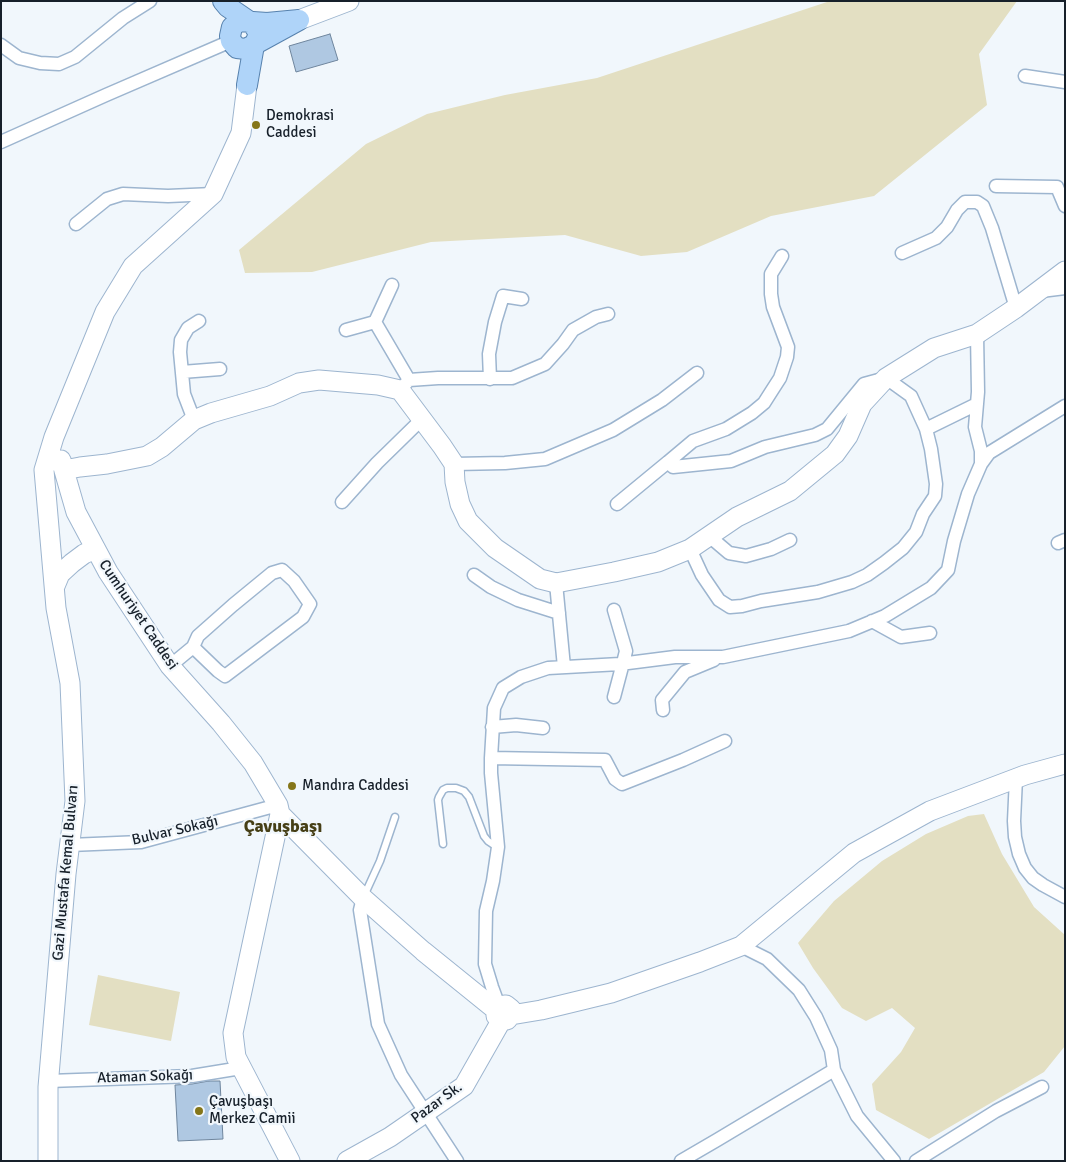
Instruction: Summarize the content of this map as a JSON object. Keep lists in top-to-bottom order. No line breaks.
{"streets":{"street":["Cumhuriyet Caddesi","Bulvar Sokağı","Gazi Mustafa Kemal Bulvarı","Ataman Sokağı","Pazar Sk."]},"crossings":[["Cumhuriyet Caddesi","Bulvar Sokağı"],["Cumhuriyet Caddesi","Gazi Mustafa Kemal Bulvarı"],["Cumhuriyet Caddesi","Pazar Sk."],["Bulvar Sokağı","Gazi Mustafa Kemal Bulvarı"],["Gazi Mustafa Kemal Bulvarı","Ataman Sokağı"]],"districts":["Çavuşbaşı"],"places":["Demokrasi Caddesi","Mandıra Caddesi","Çavuşbaşı Merkez Camii"]}
